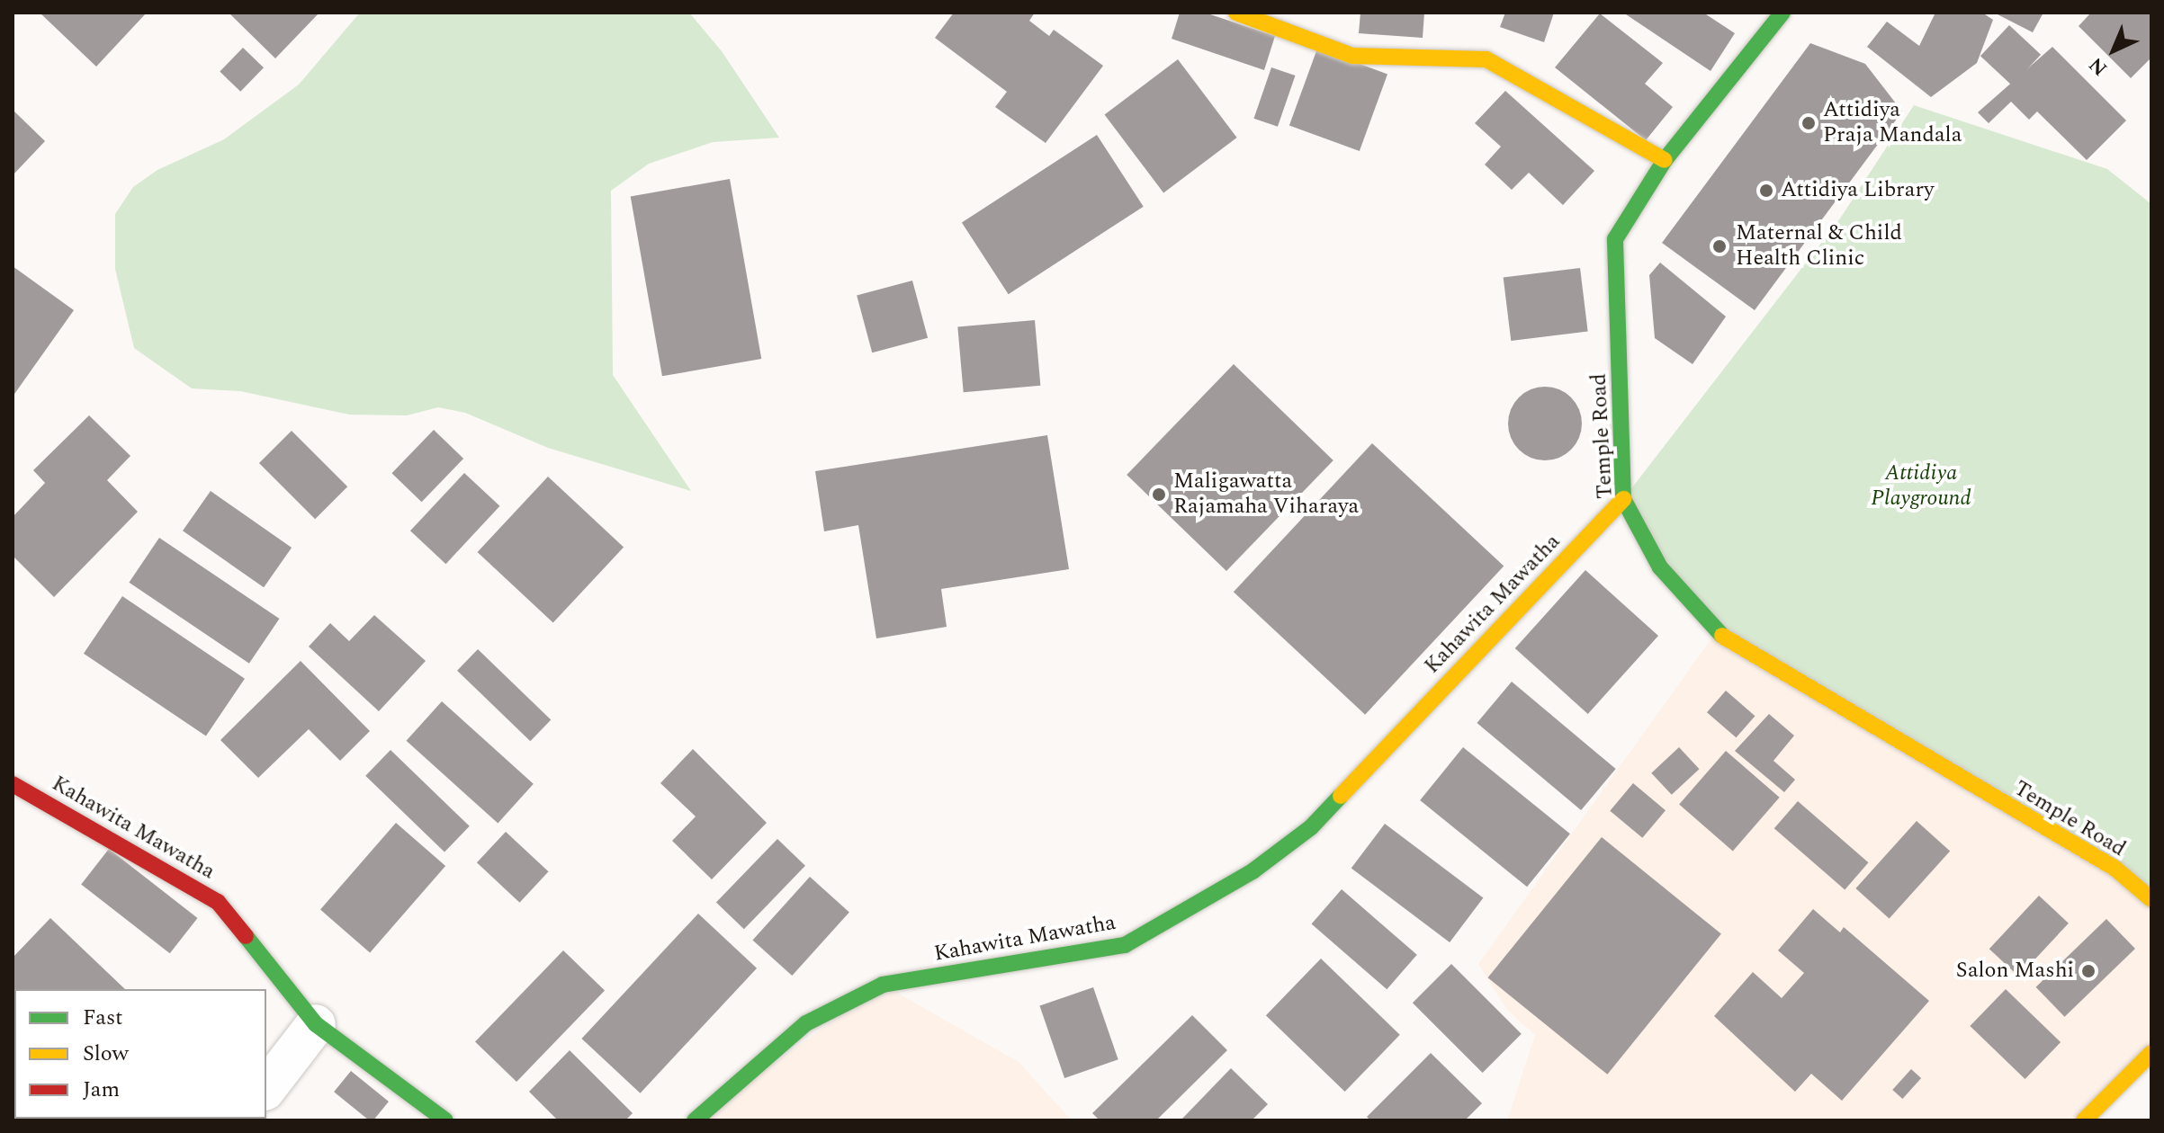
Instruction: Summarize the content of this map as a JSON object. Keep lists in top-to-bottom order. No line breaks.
{"streets":{"street":["Temple Road","Kahawita Mawatha"]},"crossings":[["Temple Road","Kahawita Mawatha"]],"parks":["Attidiya Playground"],"places":["Attidiya Praja Mandala","Attidiya Library","Maternal & Child Health Clinic","Maligawatta Rajamaha Viharaya","Salon Mashi"],"legend":["Fast","Slow","Jam"],"north":"bottom left"}
